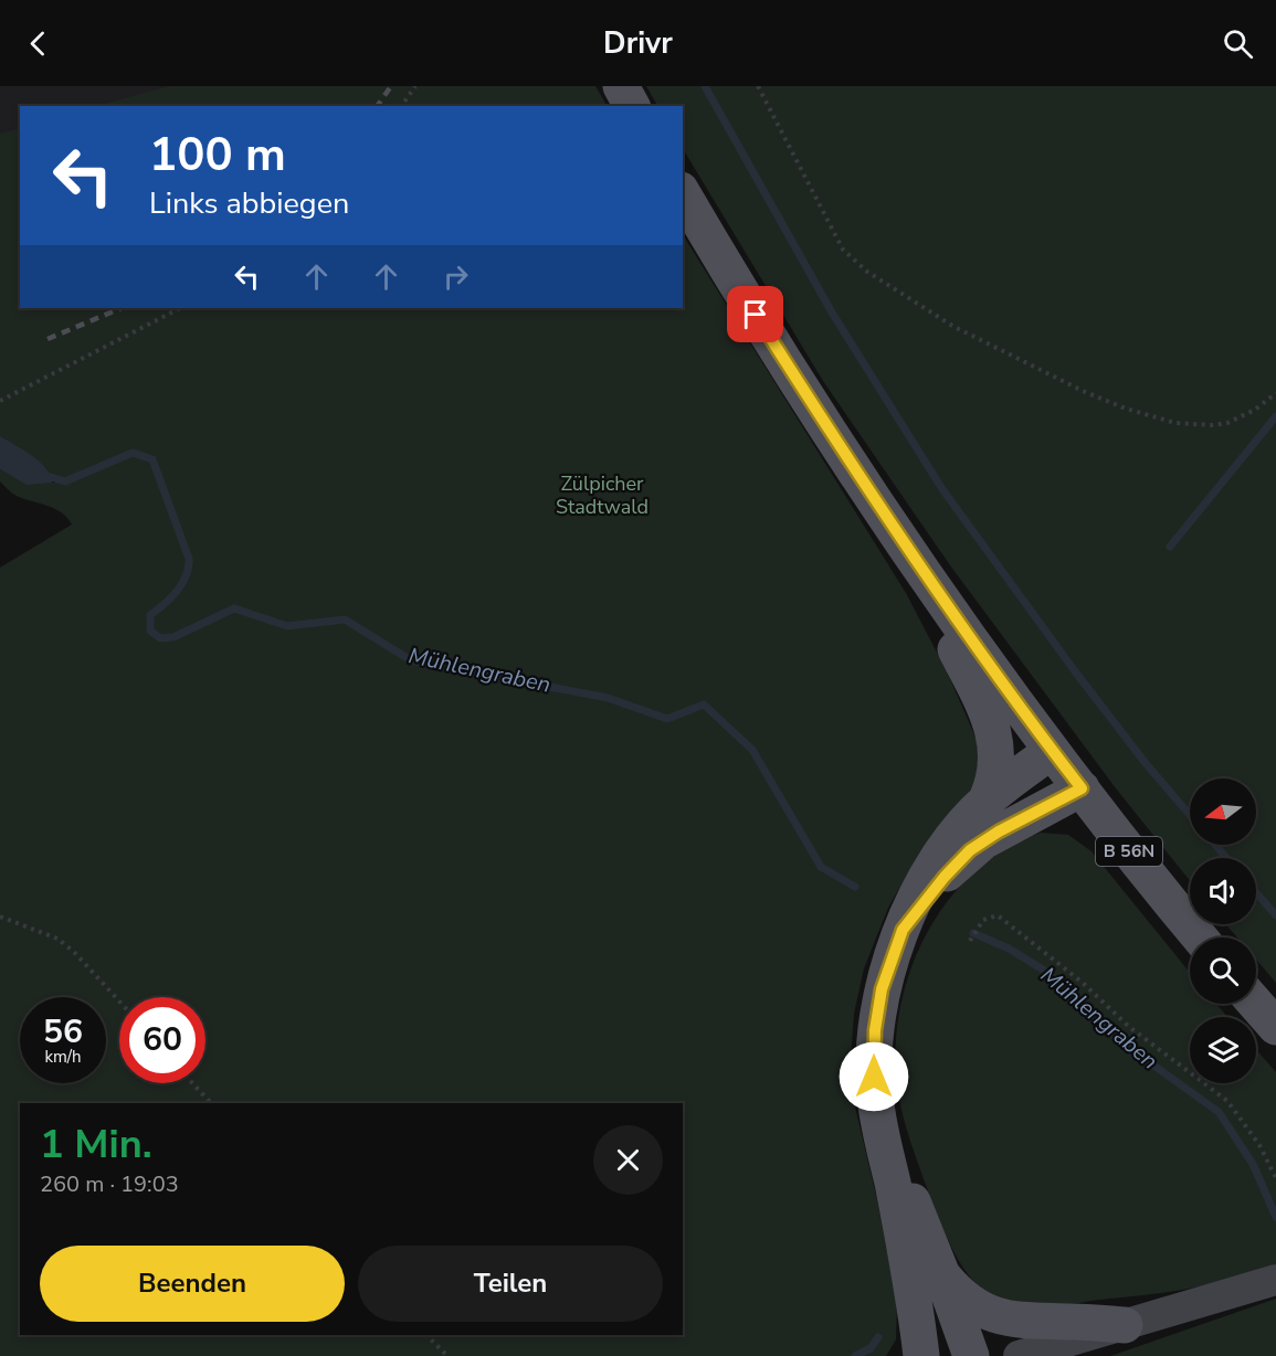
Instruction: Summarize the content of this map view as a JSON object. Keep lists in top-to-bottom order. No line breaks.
{"streets":{"main road":["B 56N"]},"water":["Mühlengraben"],"parks":["Zülpicher Stadtwald"],"north":"left","page":{"header":"Drivr","turn":["100 m","Links abbiegen"],"speed":"56 km/h","limit":"60","heading":["1 Min.","260 m · 19:03"],"buttons":["Beenden","Teilen"]}}
